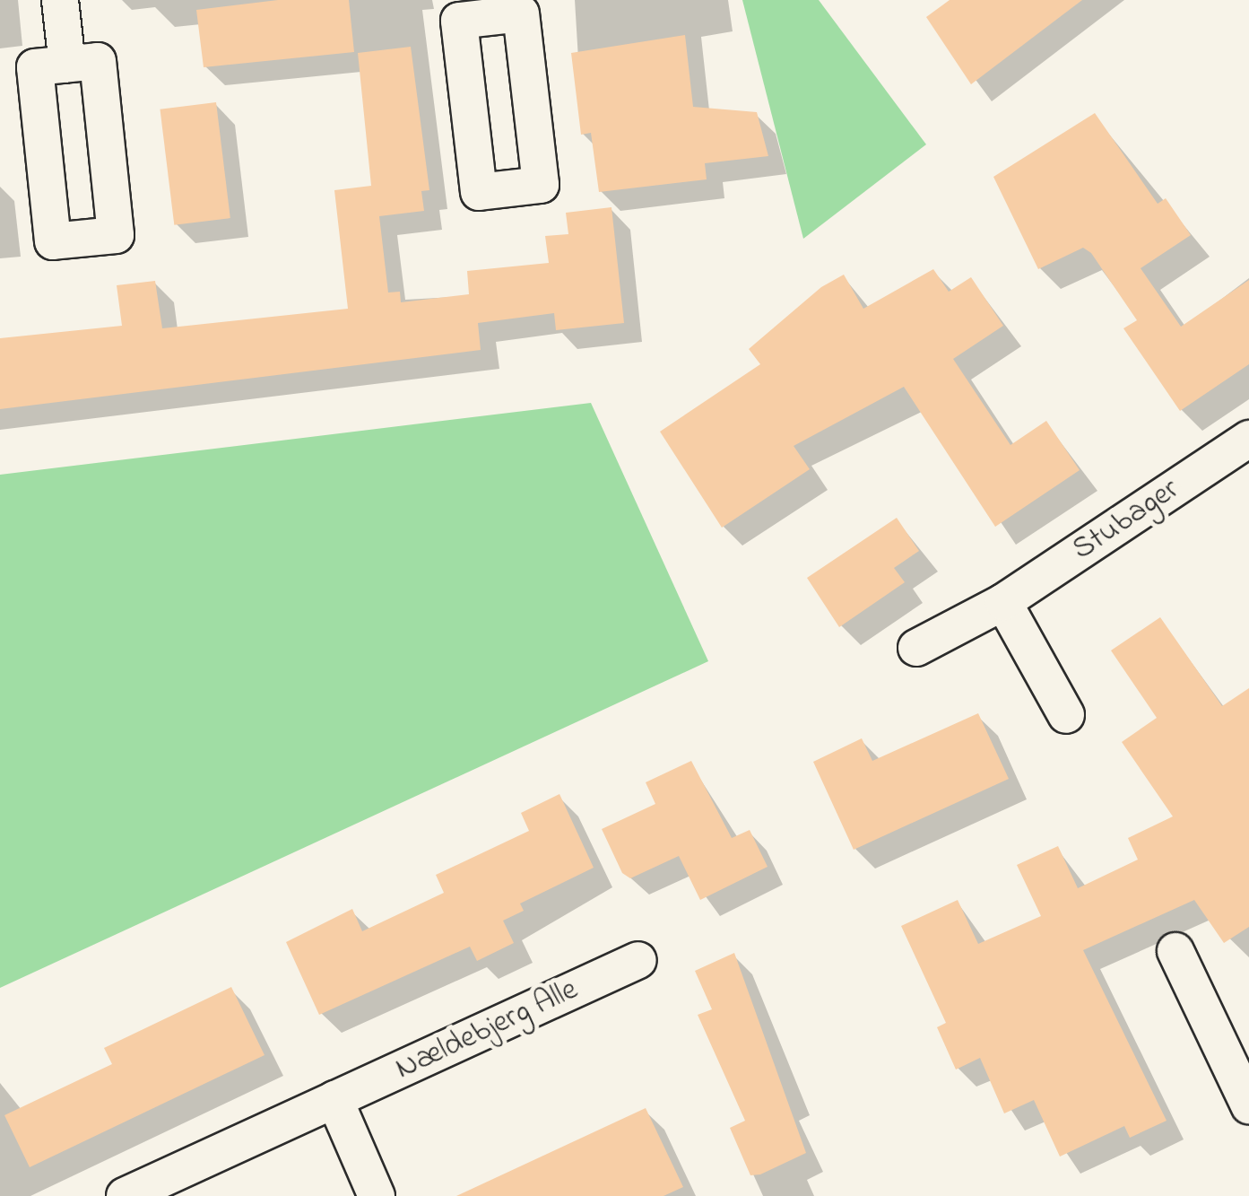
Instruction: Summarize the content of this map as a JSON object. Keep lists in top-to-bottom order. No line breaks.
{"streets":{"street":["Stubager","Nældebjerg Alle"]}}
